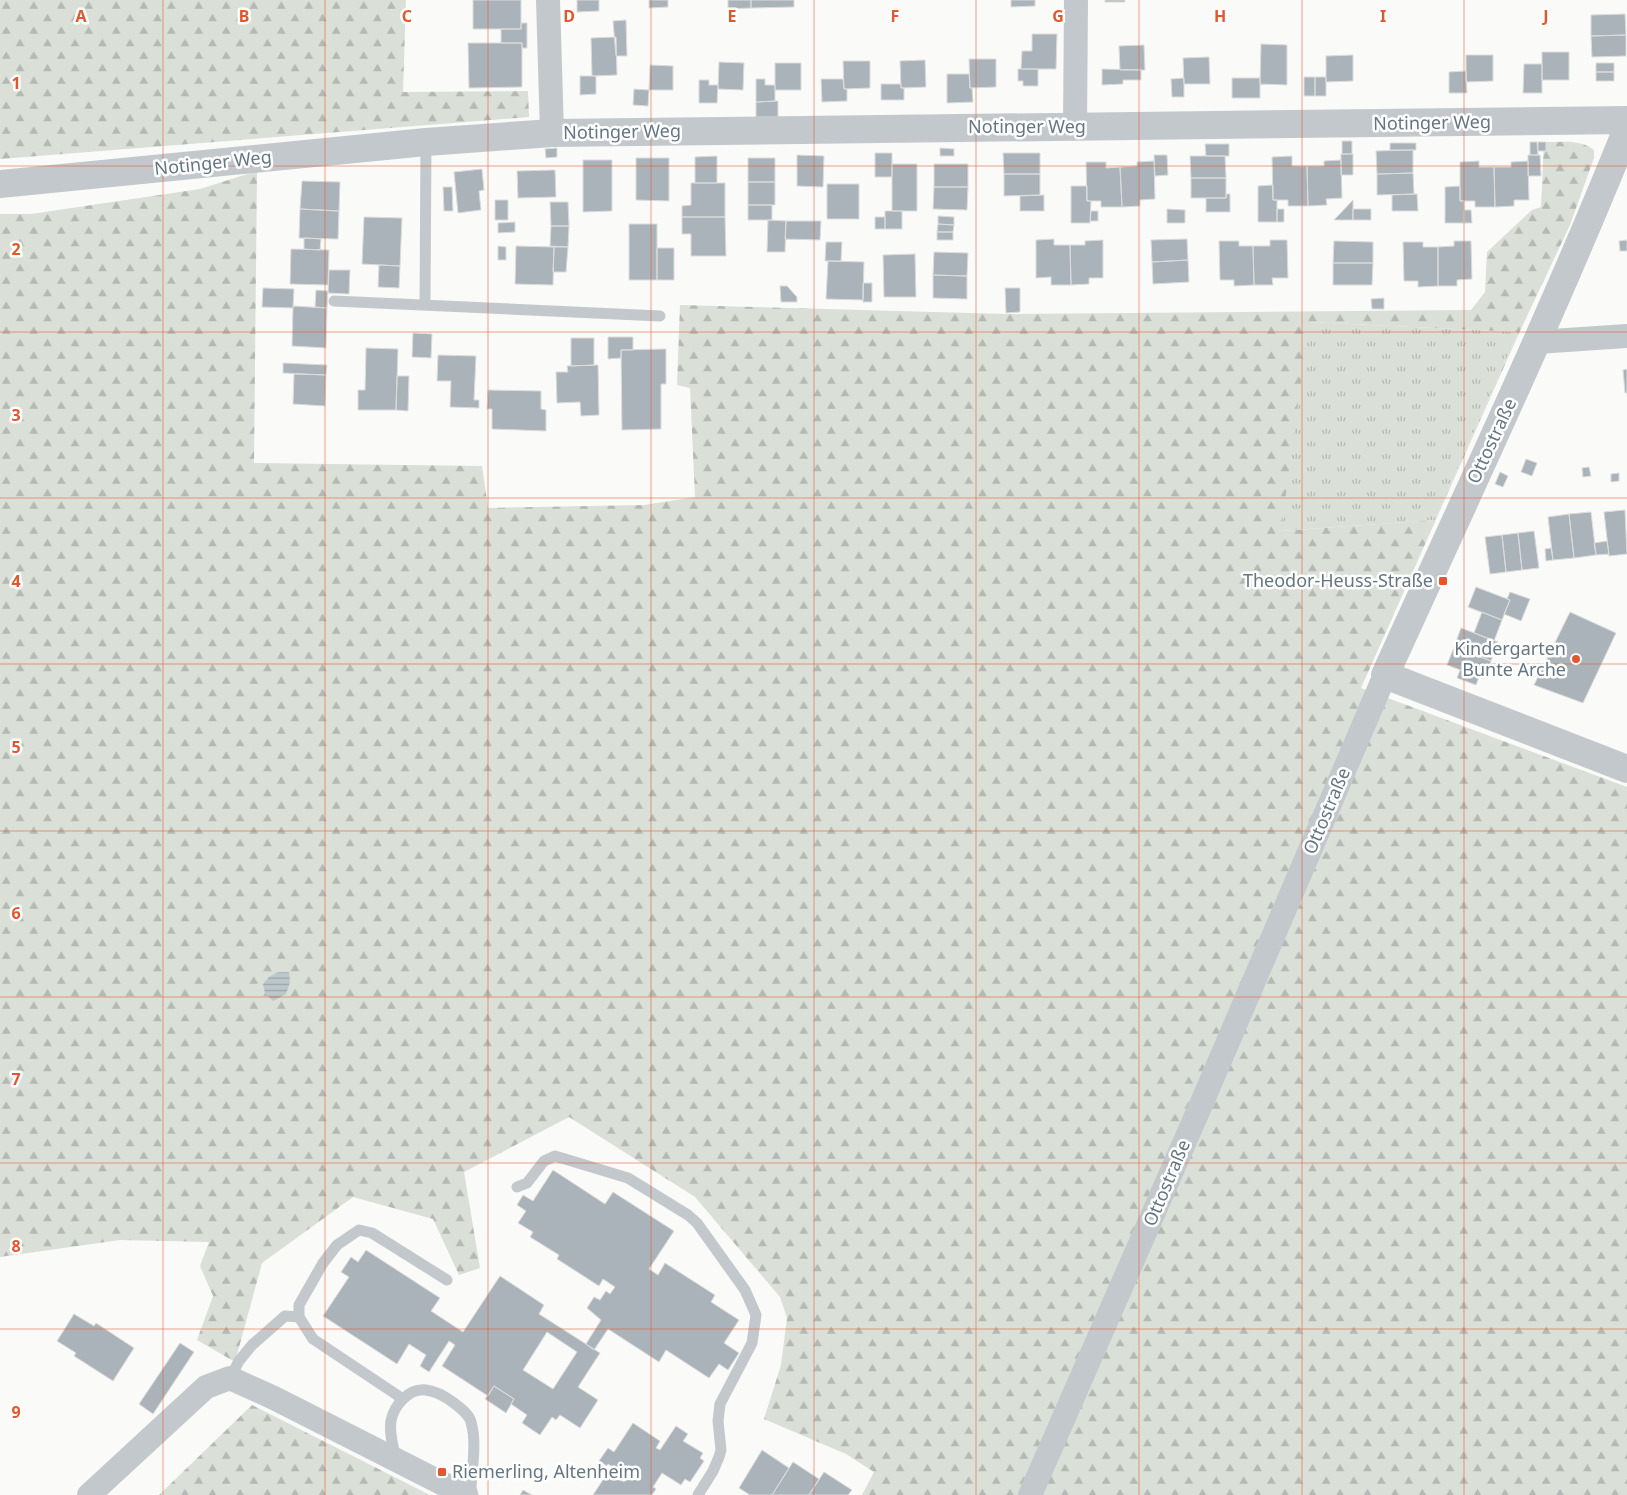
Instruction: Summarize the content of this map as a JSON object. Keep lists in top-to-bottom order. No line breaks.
{"streets":{"street":["Notinger Weg","Ottostraße"]},"places":{"transit":["Theodor-Heuss-Straße","Riemerling, Altenheim"],"other":["Kindergarten Bunte Arche"]},"grid":{"columns":["A","B","C","D","E","F","G","H","I","J"],"rows":["1","2","3","4","5","6","7","8","9"]}}
